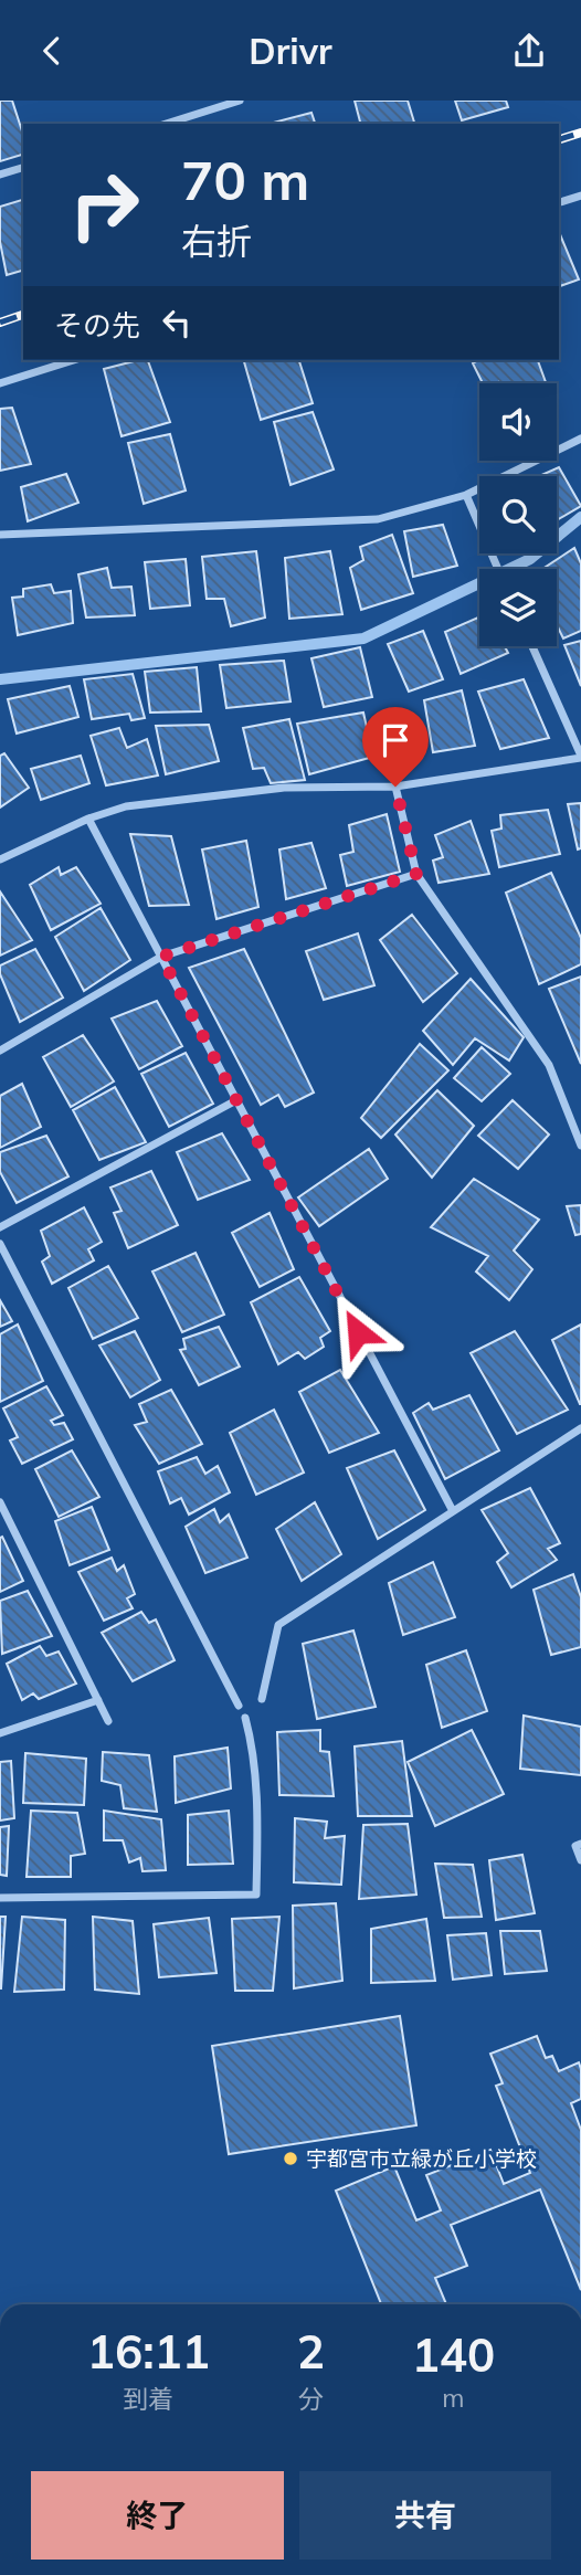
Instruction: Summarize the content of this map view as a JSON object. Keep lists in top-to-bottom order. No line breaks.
{"places":["宇都宮市立緑が丘小学校"],"page":{"header":"Drivr","turn":["70 m","右折"],"then":"その先","eta":["16:11","到着","2","分","140","m"],"buttons":["終了","共有"]}}
